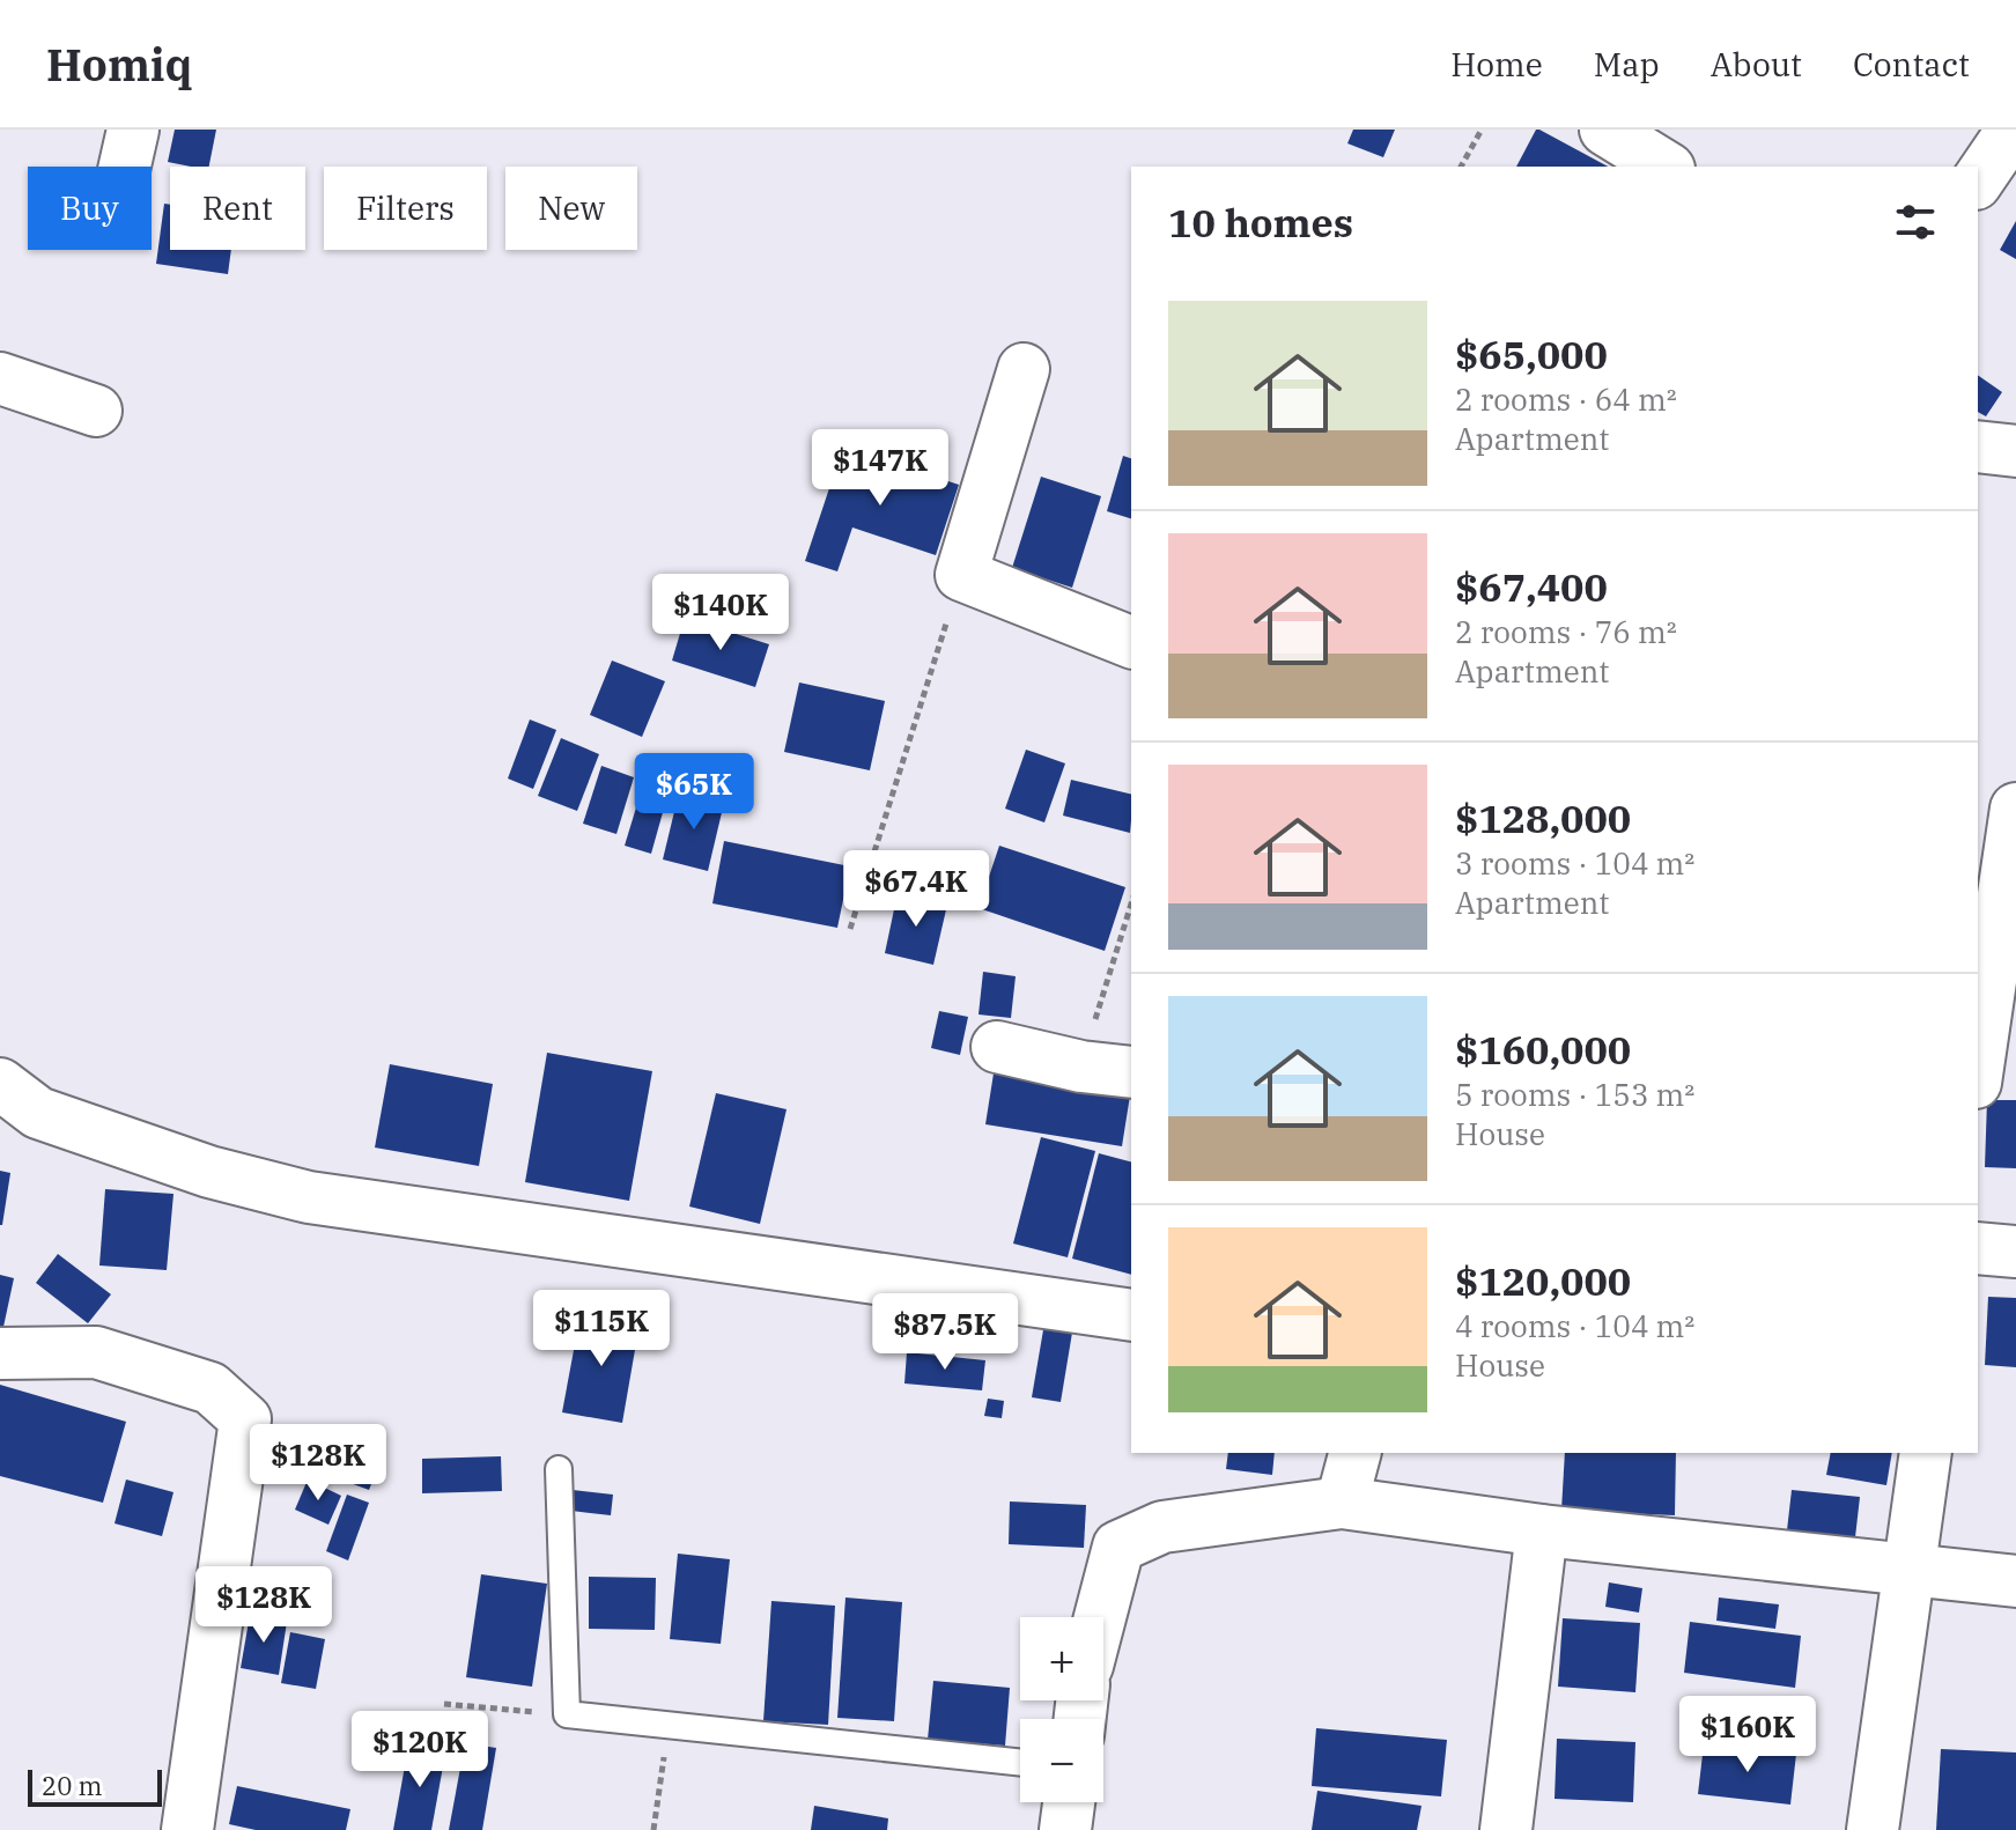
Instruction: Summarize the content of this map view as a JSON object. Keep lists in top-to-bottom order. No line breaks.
{"scale_bar":"20 m","page":{"header":"Homiq","nav":["Home","Map","About","Contact"],"chip":["Buy","Rent","Filters","New"],"heading":"10 homes","list":[{"name":"$65,000","note":"2 rooms · 64 m² · Apartment"},{"name":"$67,400","note":"2 rooms · 76 m² · Apartment"},{"name":"$128,000","note":"3 rooms · 104 m² · Apartment"},{"name":"$160,000","note":"5 rooms · 153 m² · House"},{"name":"$120,000","note":"4 rooms · 104 m² · House"}],"price":["$147K","$140K","$65K","$67.4K","$115K","$87.5K","$128K","$128K","$160K","$120K"],"map_buttons":["+","−"],"scale":"20 m"}}
